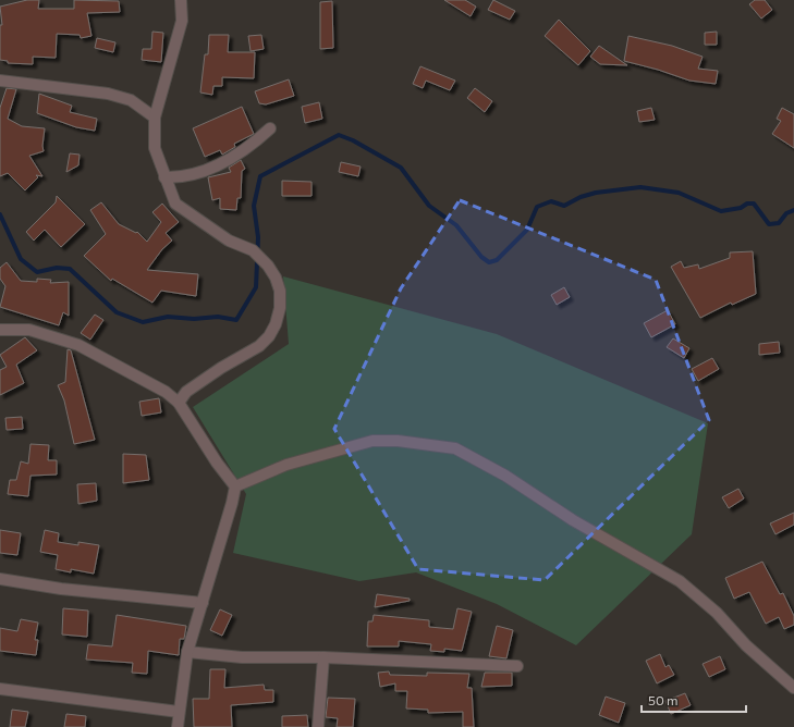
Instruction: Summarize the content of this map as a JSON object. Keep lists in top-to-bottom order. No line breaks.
{"scale_bar":"50 m"}
